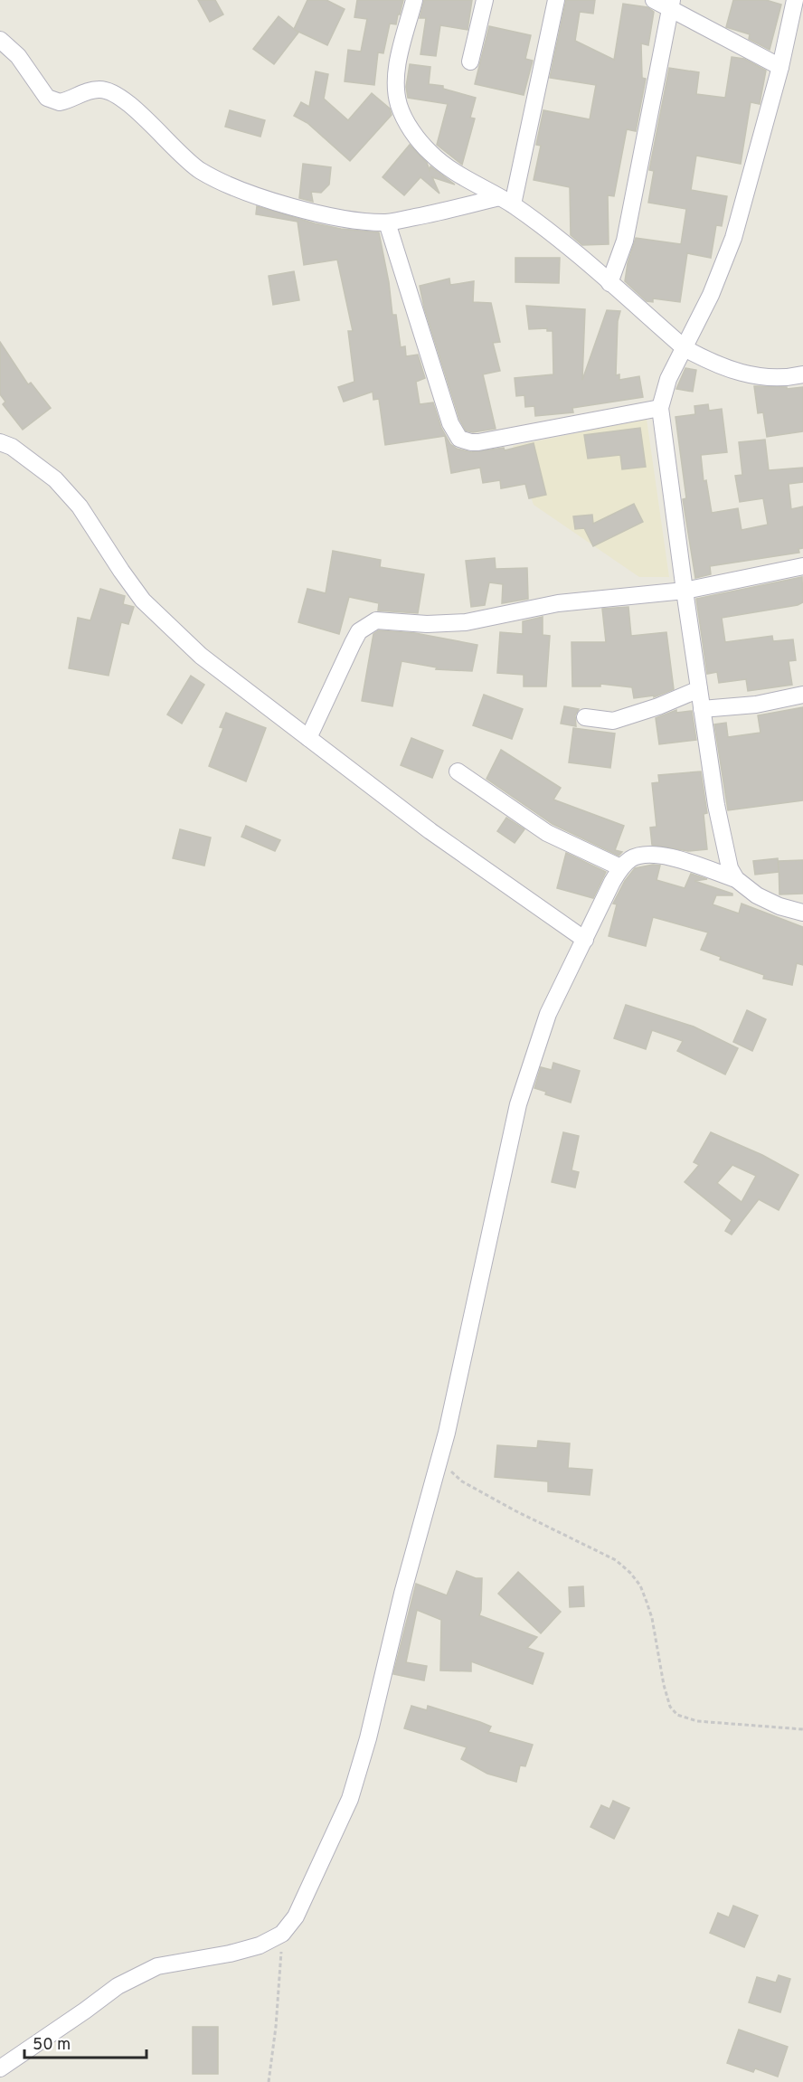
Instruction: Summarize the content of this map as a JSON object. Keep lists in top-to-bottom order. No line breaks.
{"scale_bar":"50 m"}
